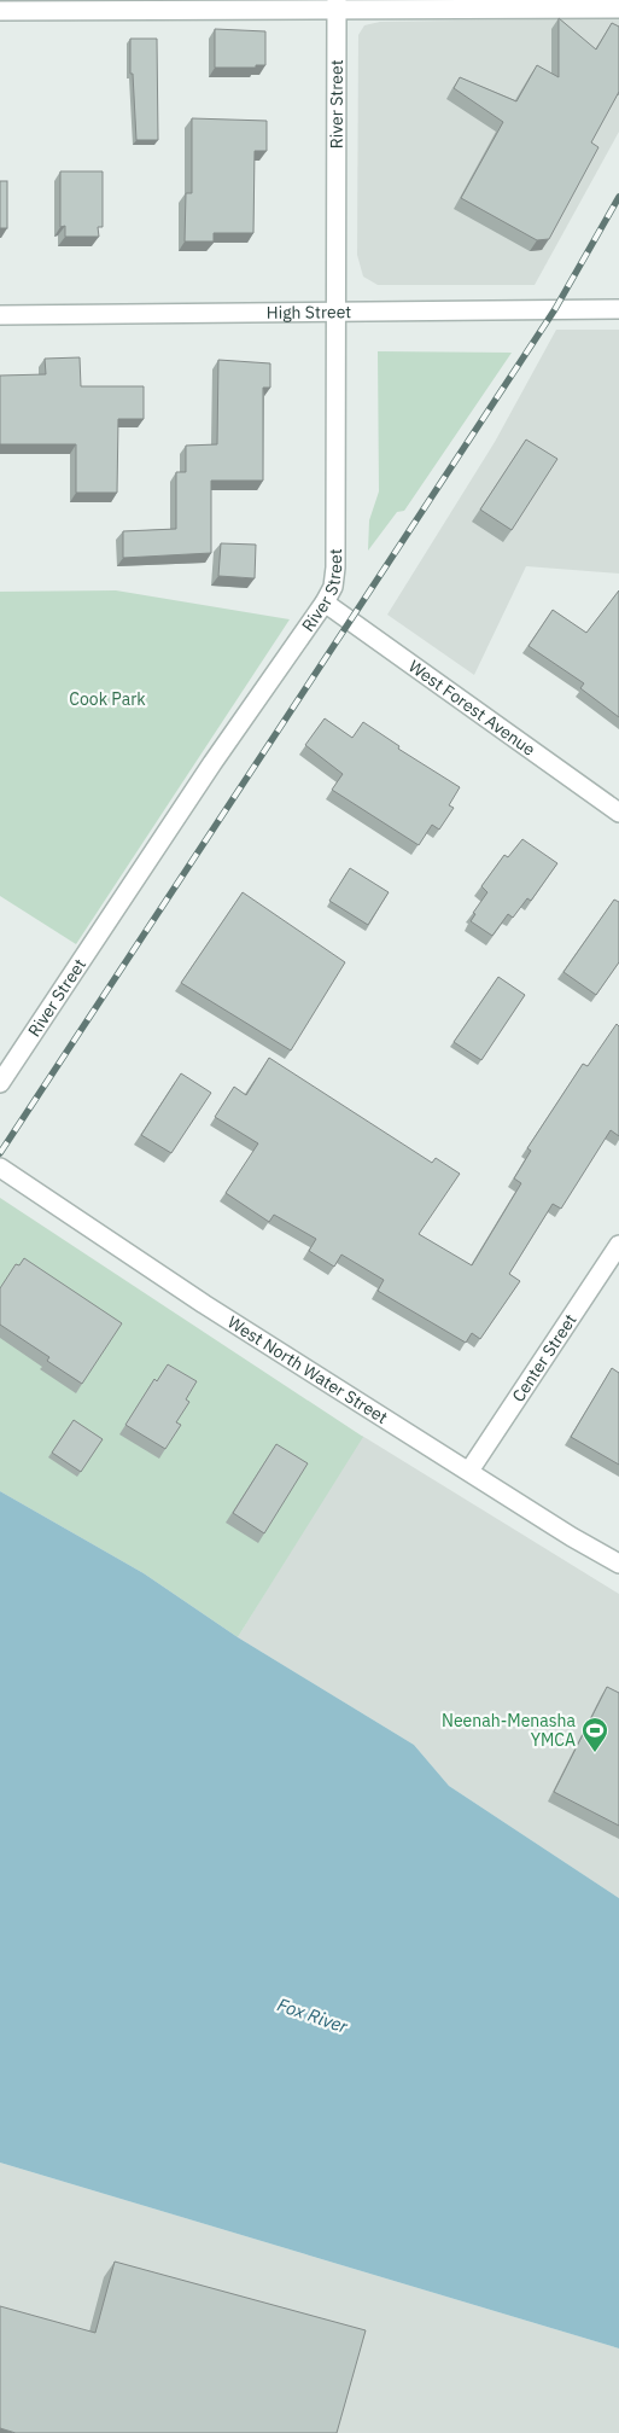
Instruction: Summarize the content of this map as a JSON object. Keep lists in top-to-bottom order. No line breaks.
{"streets":{"street":["River Street","High Street","West Forest Avenue","Center Street","West North Water Street"]},"crossings":[["River Street","High Street"],["River Street","West Forest Avenue"],["Center Street","West North Water Street"]],"water":["Fox River"],"parks":["Cook Park"],"places":{"sports":["Neenah-Menasha YMCA"]}}
